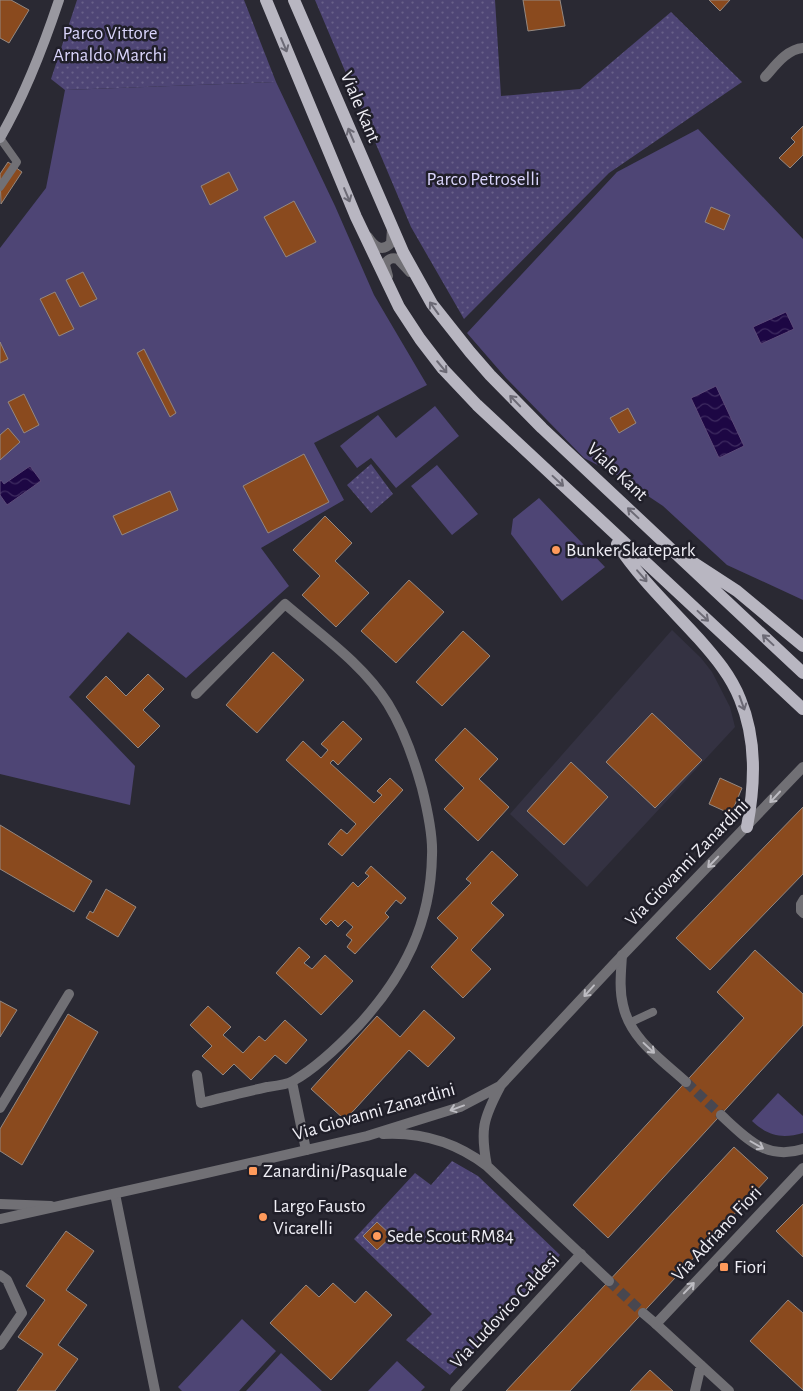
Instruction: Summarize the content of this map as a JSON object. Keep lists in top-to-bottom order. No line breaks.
{"streets":{"main road":["Viale Kant"],"street":["Via Giovanni Zanardini","Via Adriano Fiori","Via Ludovico Caldesi"]},"one_way":["Via Giovanni Zanardini","Via Adriano Fiori"],"parks":["Parco Vittore Arnaldo Marchi","Parco Petroselli"],"places":{"other":["Bunker Skatepark","Largo Fausto Vicarelli","Sede Scout RM84"],"transit":["Zanardini/Pasquale","Fiori"]}}
